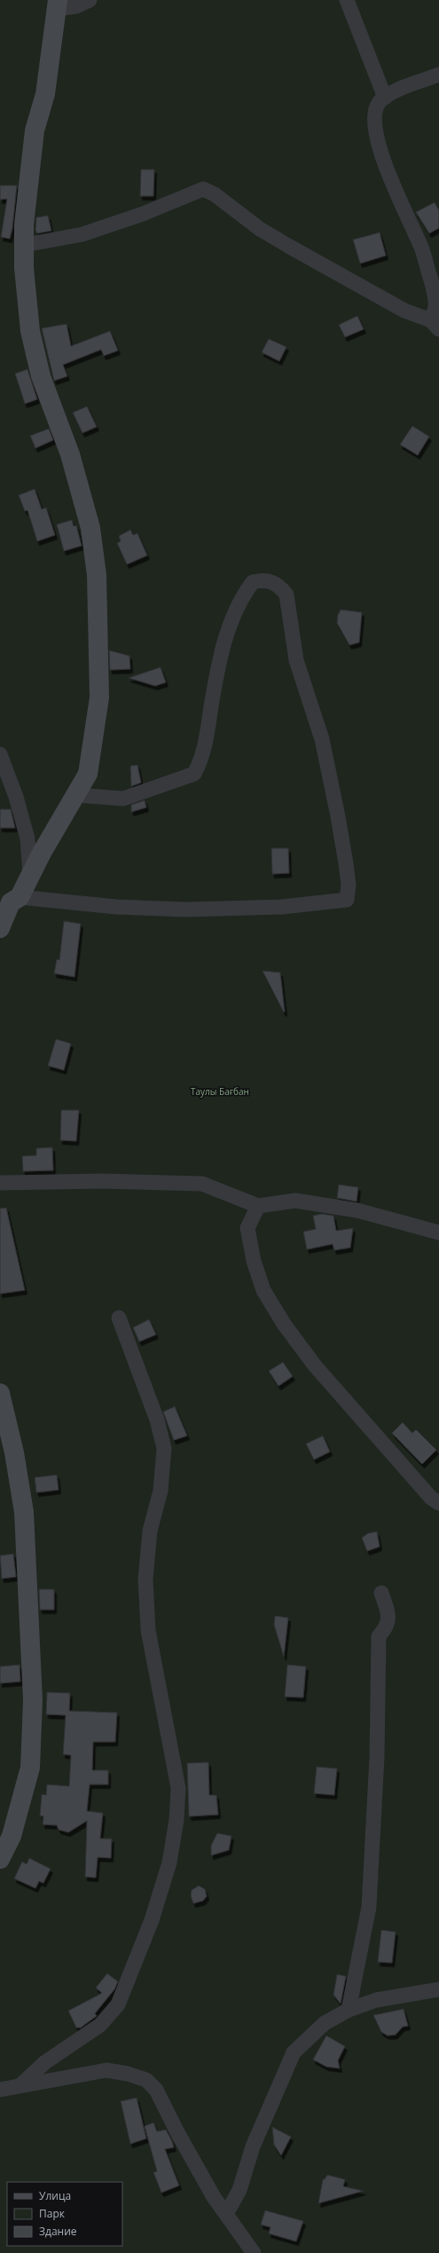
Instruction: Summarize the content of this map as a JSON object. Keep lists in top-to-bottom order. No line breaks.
{"parks":["Таулы Бағбан"],"legend":["Улица","Парк","Здание"]}
